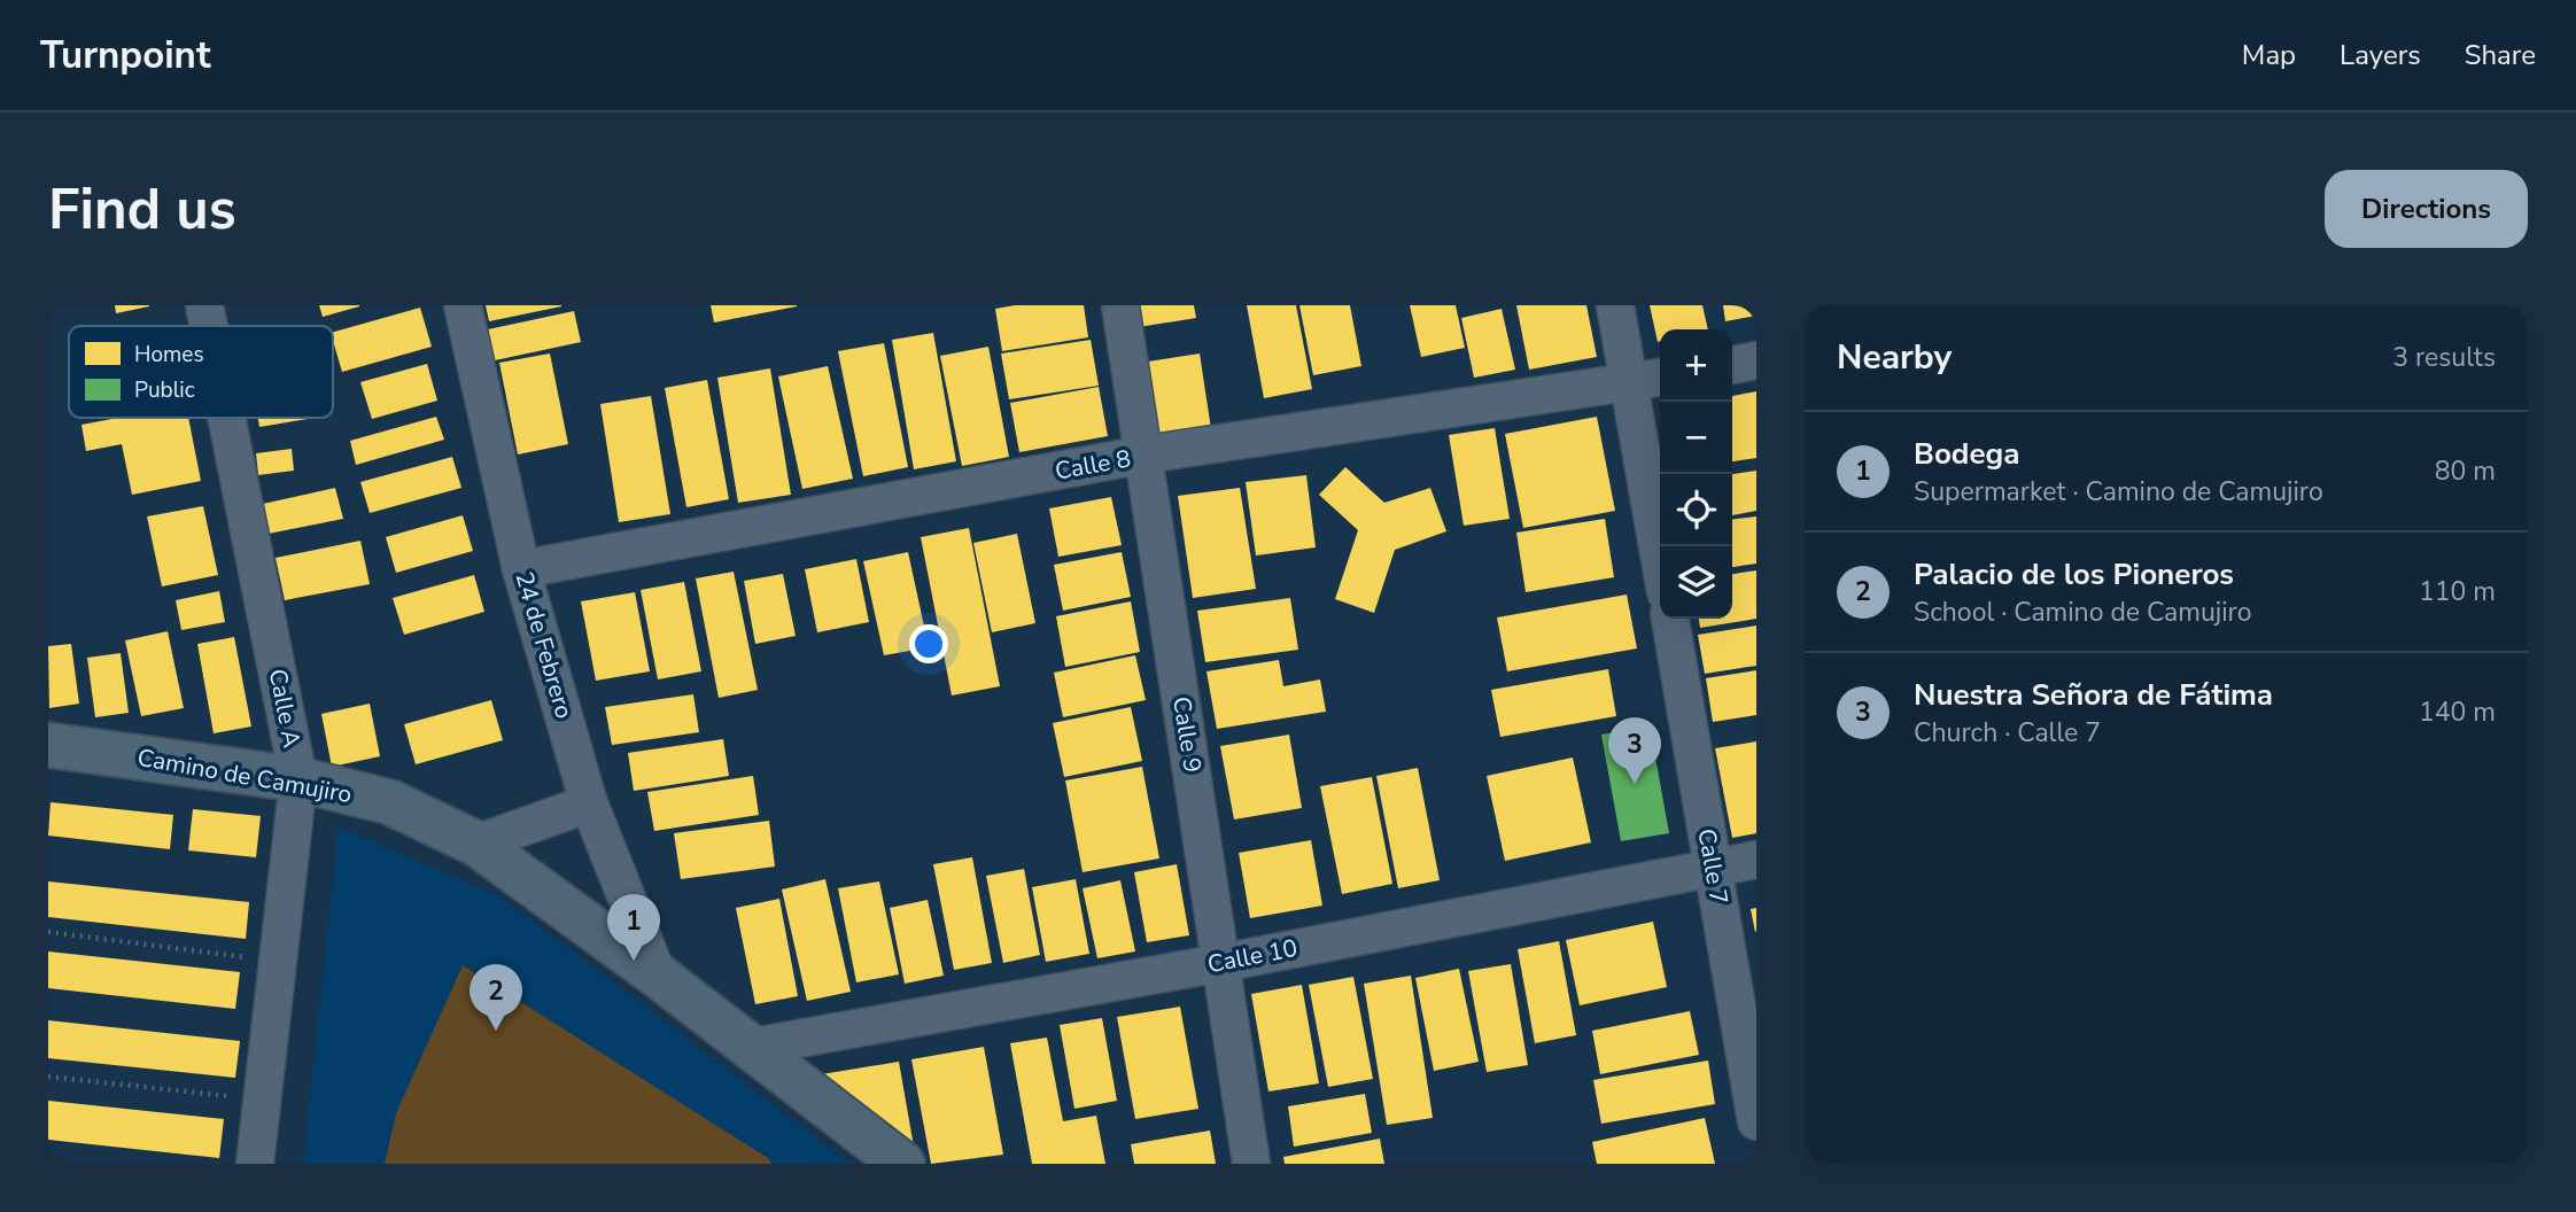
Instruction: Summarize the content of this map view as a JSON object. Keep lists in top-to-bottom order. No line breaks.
{"streets":{"street":["Calle 8","24 de Febrero","Calle A","Calle 9","Camino de Camujiro","Calle 7","Calle 10"]},"crossings":[["Calle 8","24 de Febrero"],["Calle 8","Calle 9"],["24 de Febrero","Camino de Camujiro"],["Calle A","Camino de Camujiro"],["Calle 9","Calle 10"],["Camino de Camujiro","Calle 10"],["Calle 7","Calle 10"]],"legend":["Homes","Public"],"page":{"header":"Turnpoint","nav":["Map","Layers","Share"],"buttons":"Directions","title":"Find us","heading":["Nearby","3 results"],"map_buttons":["+","−"],"list":[{"mark":"1","name":"Bodega","note":"Supermarket · Camino de Camujiro","value":"80 m"},{"mark":"2","name":"Palacio de los Pioneros","note":"School · Camino de Camujiro","value":"110 m"},{"mark":"3","name":"Nuestra Señora de Fátima","note":"Church · Calle 7","value":"140 m"}],"pins":["3","1","2"]}}
